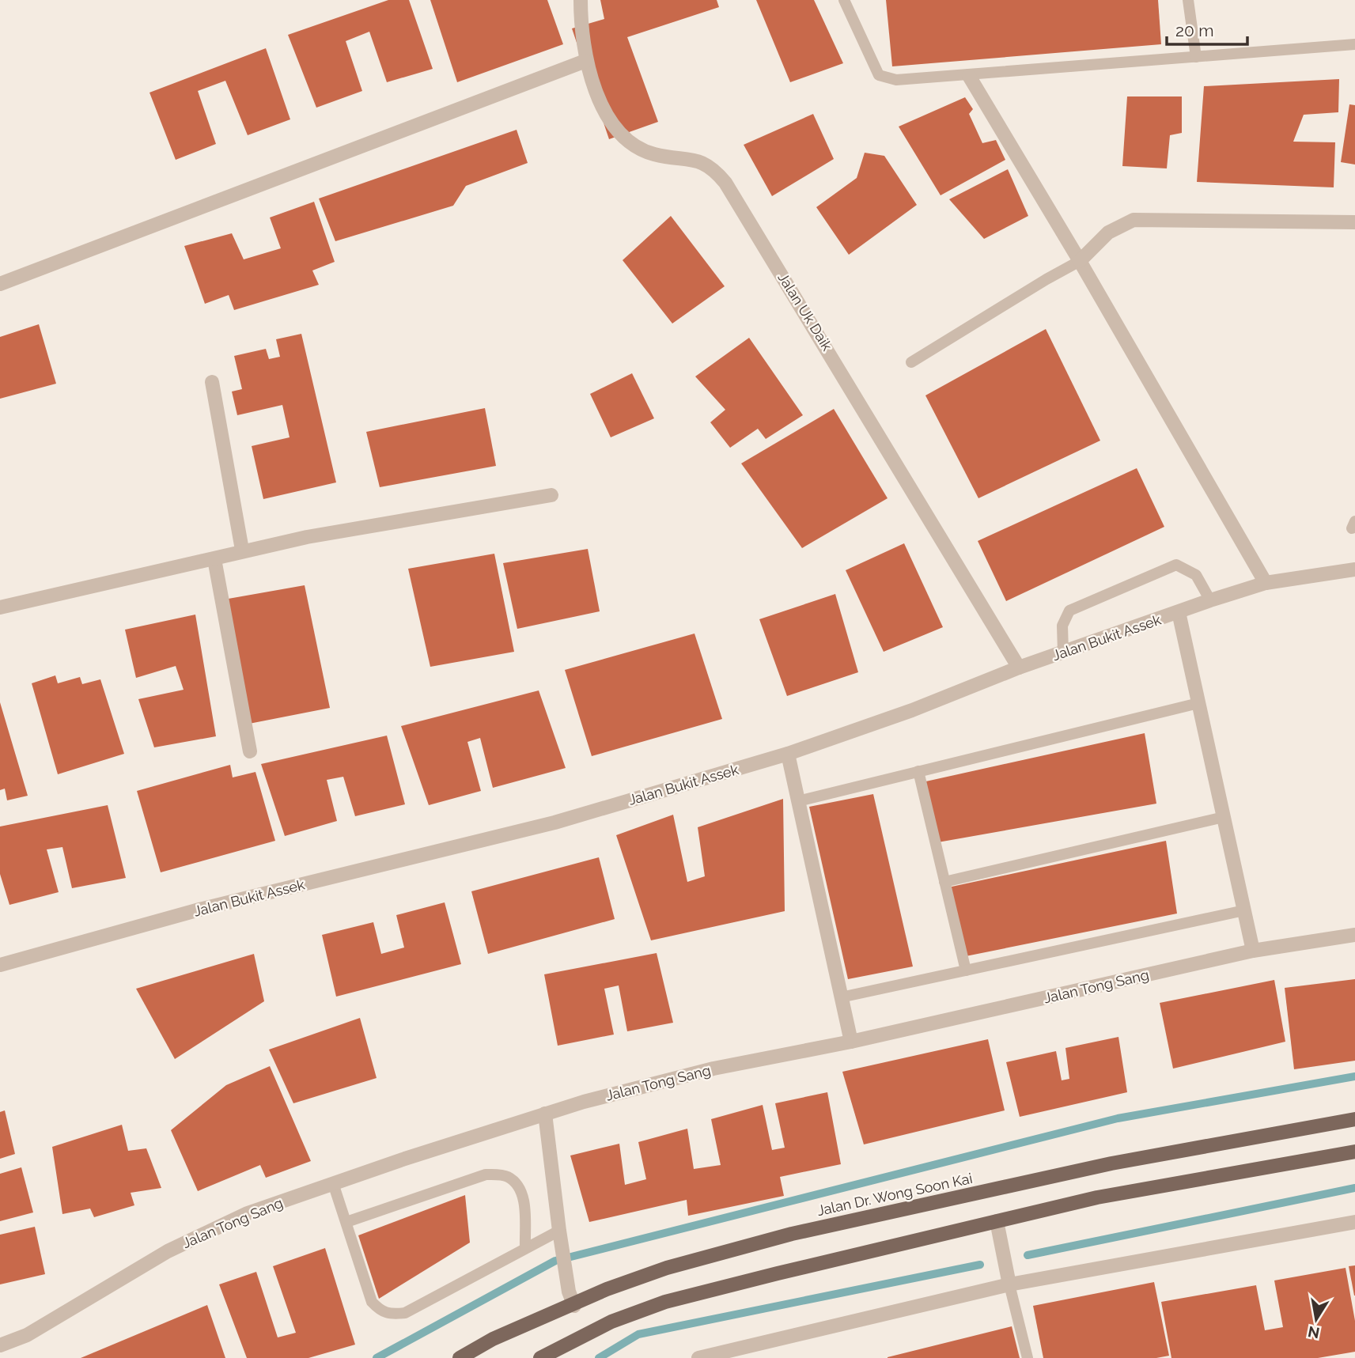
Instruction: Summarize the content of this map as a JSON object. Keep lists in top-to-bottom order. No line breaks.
{"streets":{"main road":["Jalan Dr. Wong Soon Kai"],"street":["Jalan Uk Daik","Jalan Bukit Assek","Jalan Tong Sang"]},"crossings":[["Jalan Uk Daik","Jalan Bukit Assek"]],"scale_bar":"20 m","north":"bottom"}
